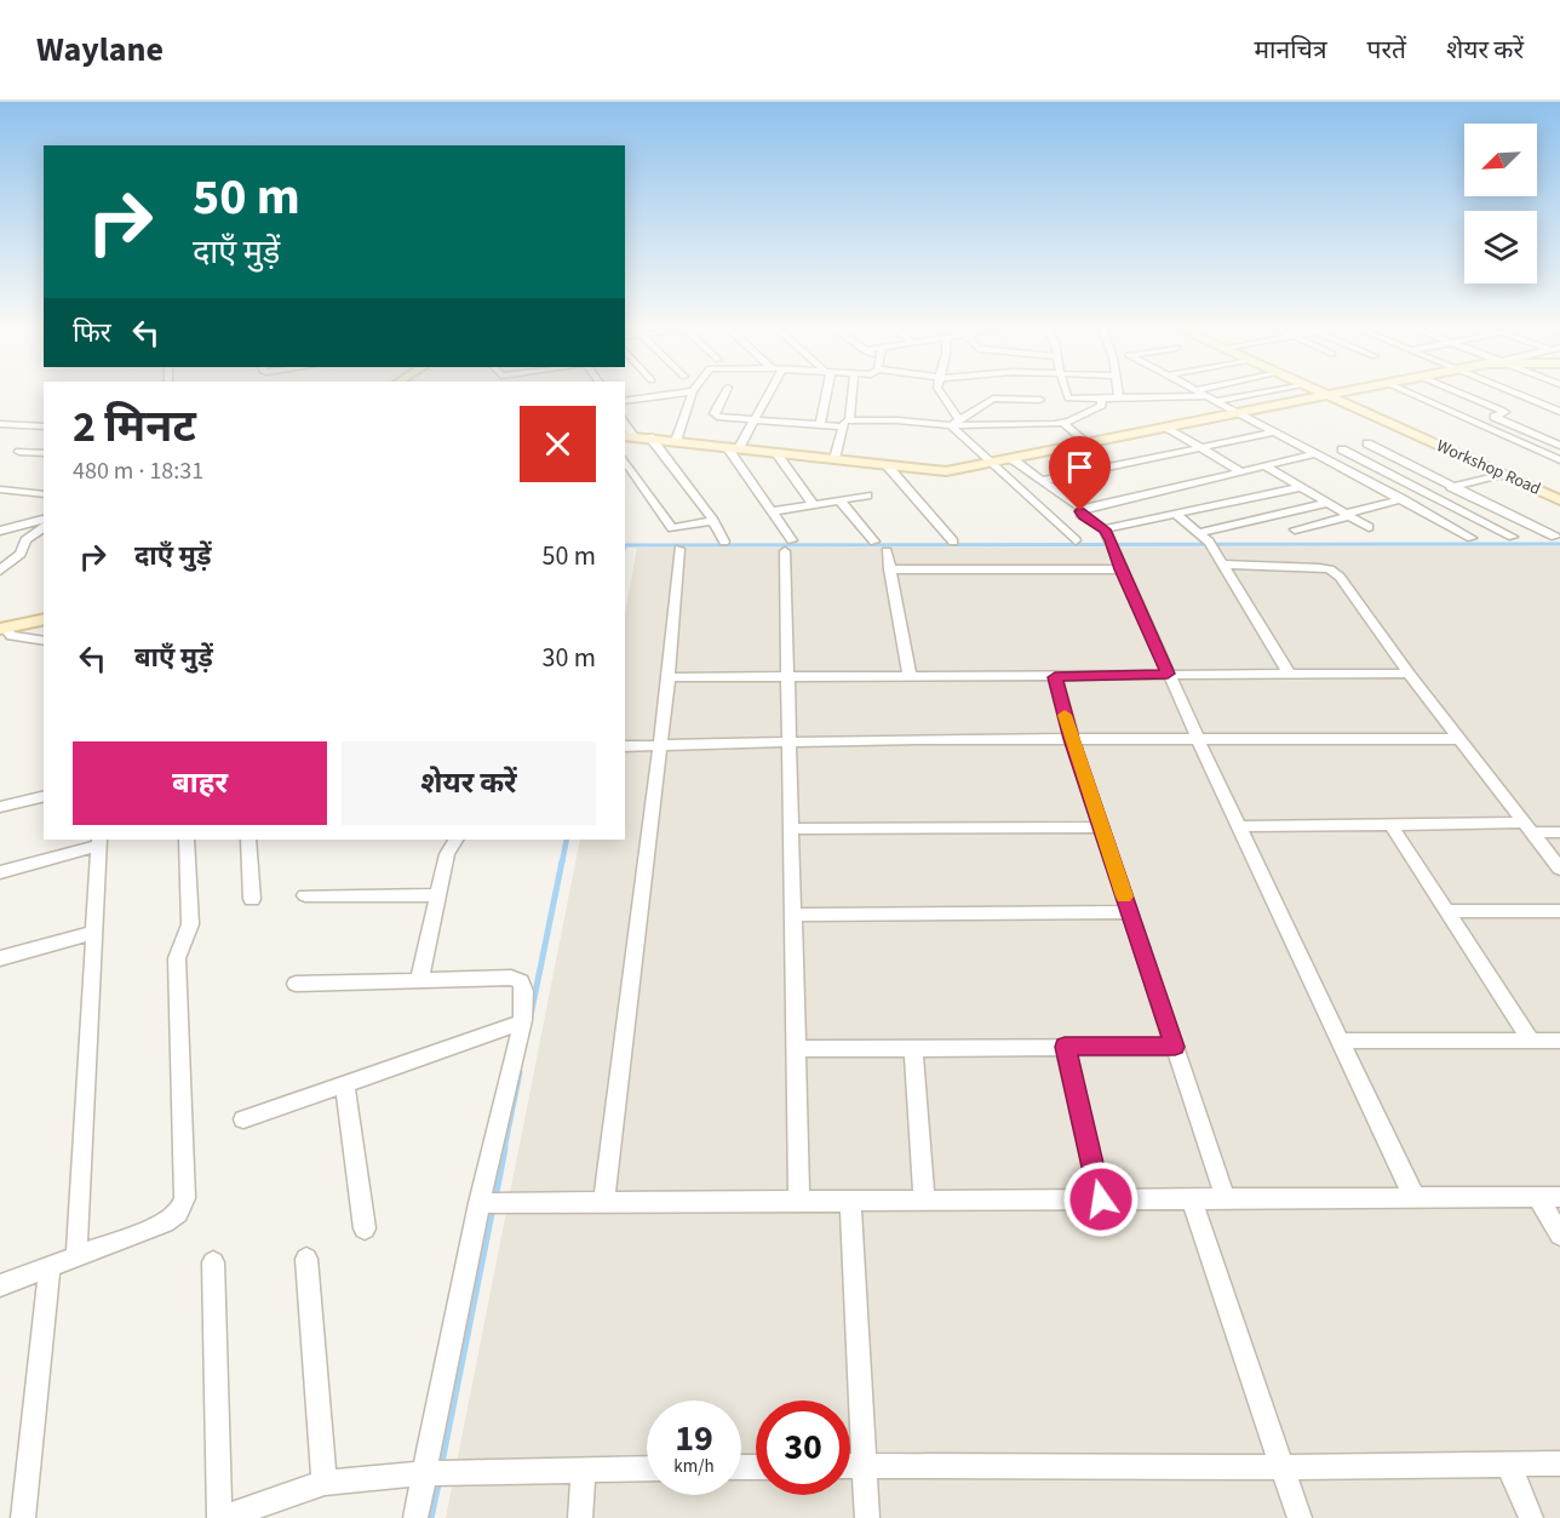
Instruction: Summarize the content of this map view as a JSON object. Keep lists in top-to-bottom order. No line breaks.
{"streets":{"street":["Workshop Road"]},"north":"bottom left","page":{"header":"Waylane","nav":["मानचित्र","परतें","शेयर करें"],"turn":["50 m","दाएँ मुड़ें"],"then":"फिर","heading":["2 मिनट","480 m · 18:31"],"list":[{"name":"दाएँ मुड़ें","value":"50 m"},{"name":"बाएँ मुड़ें","value":"30 m"}],"buttons":["बाहर","शेयर करें"],"speed":"19 km/h","limit":"30"}}
